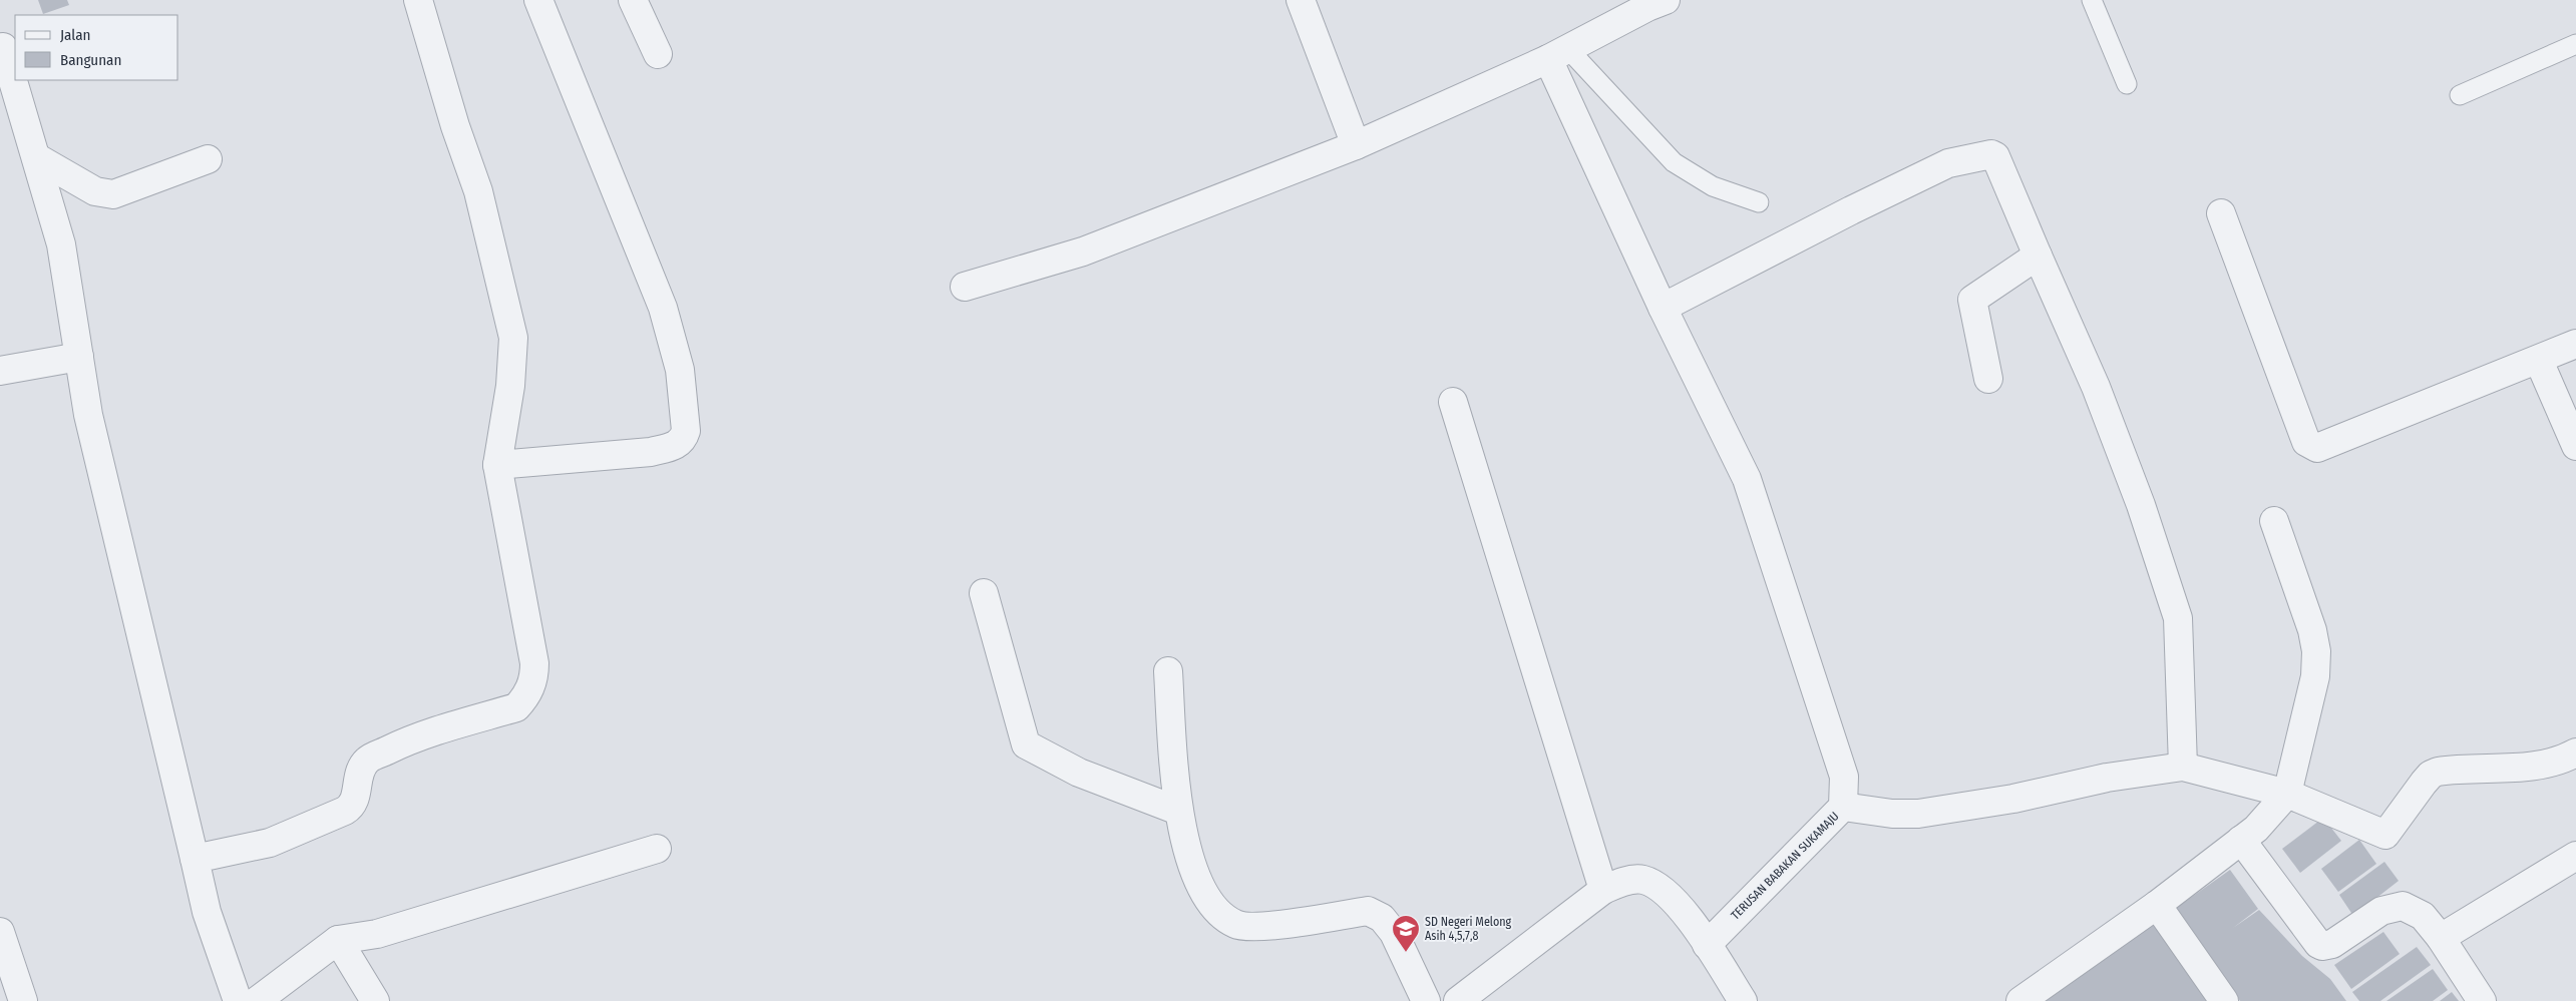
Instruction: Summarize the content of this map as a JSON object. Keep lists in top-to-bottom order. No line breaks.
{"streets":{"street":["TERUSAN BABAKAN SUKAMAJU"]},"places":{"school or university":["SD Negeri Melong Asih 4,5,7,8"]},"legend":["Jalan","Bangunan"]}
